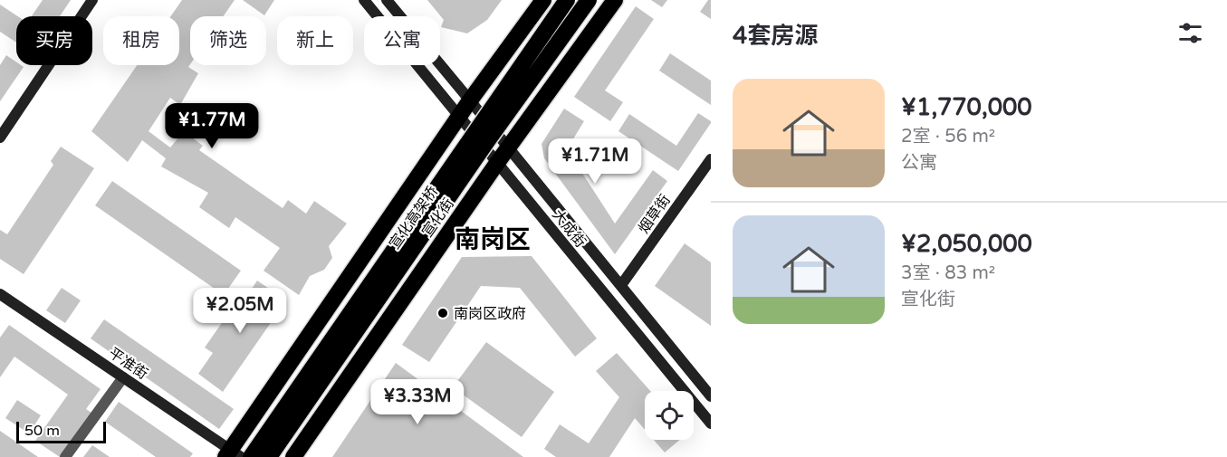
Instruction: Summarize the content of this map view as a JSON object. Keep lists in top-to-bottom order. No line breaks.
{"streets":{"highway":["宣化高架桥","宣化街"],"main road":["烟草街","大成街","平准街"]},"crossings":[["烟草街","大成街"],["宣化街","大成街"]],"districts":["南岗区"],"places":["南岗区政府"],"scale_bar":"50 m","page":{"heading":"4套房源","chip":["买房","租房","筛选","新上","公寓"],"list":[{"name":"¥1,770,000","note":"2室 · 56 m² · 公寓"},{"name":"¥2,050,000","note":"3室 · 83 m² · 宣化街"}],"price":["¥1.77M","¥1.71M","¥2.05M","¥3.33M"],"scale":"50 m"}}
